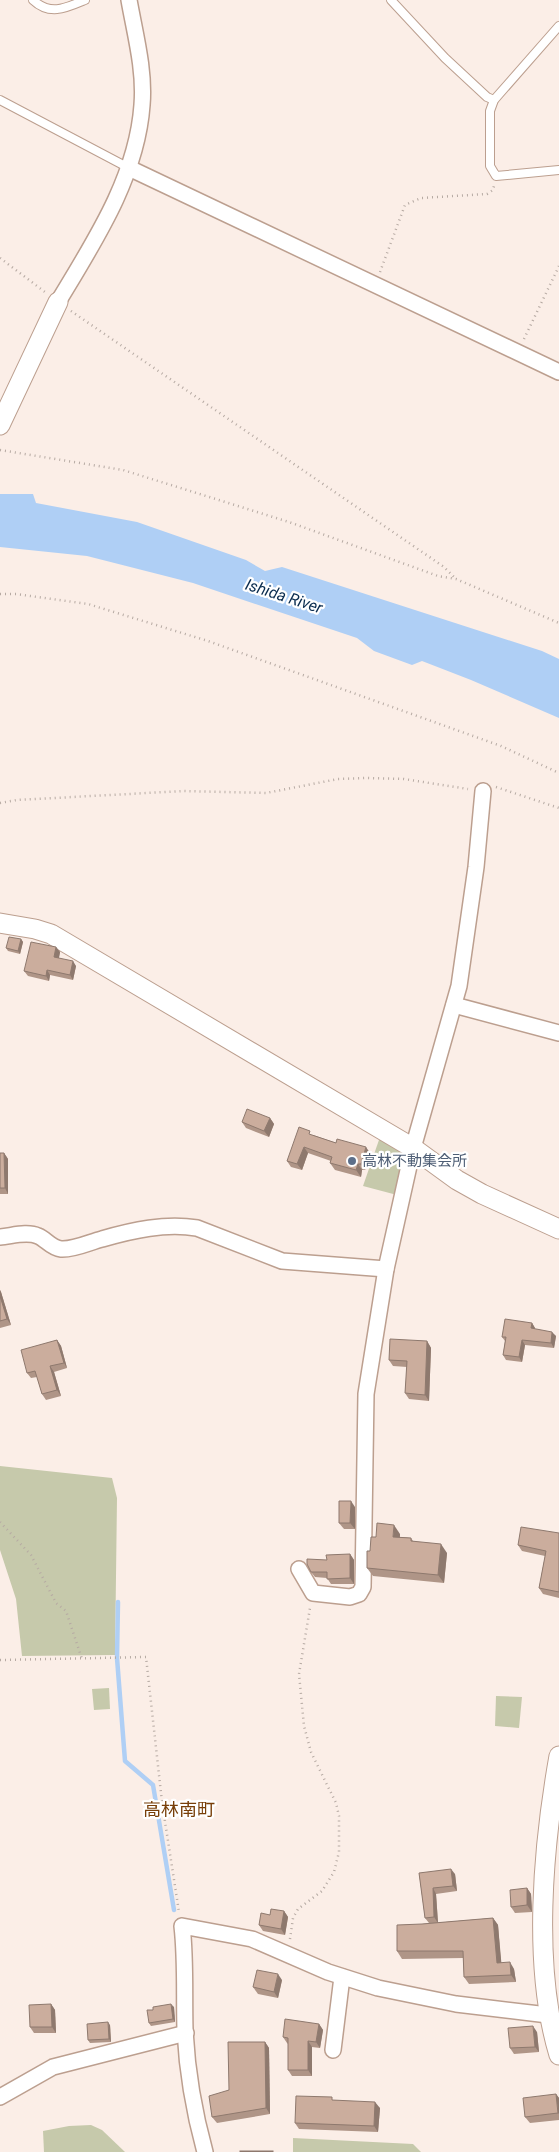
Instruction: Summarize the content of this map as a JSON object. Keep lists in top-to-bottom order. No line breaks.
{"districts":["高林南町"],"water":["Ishida River"],"places":["高林不動集会所"]}
